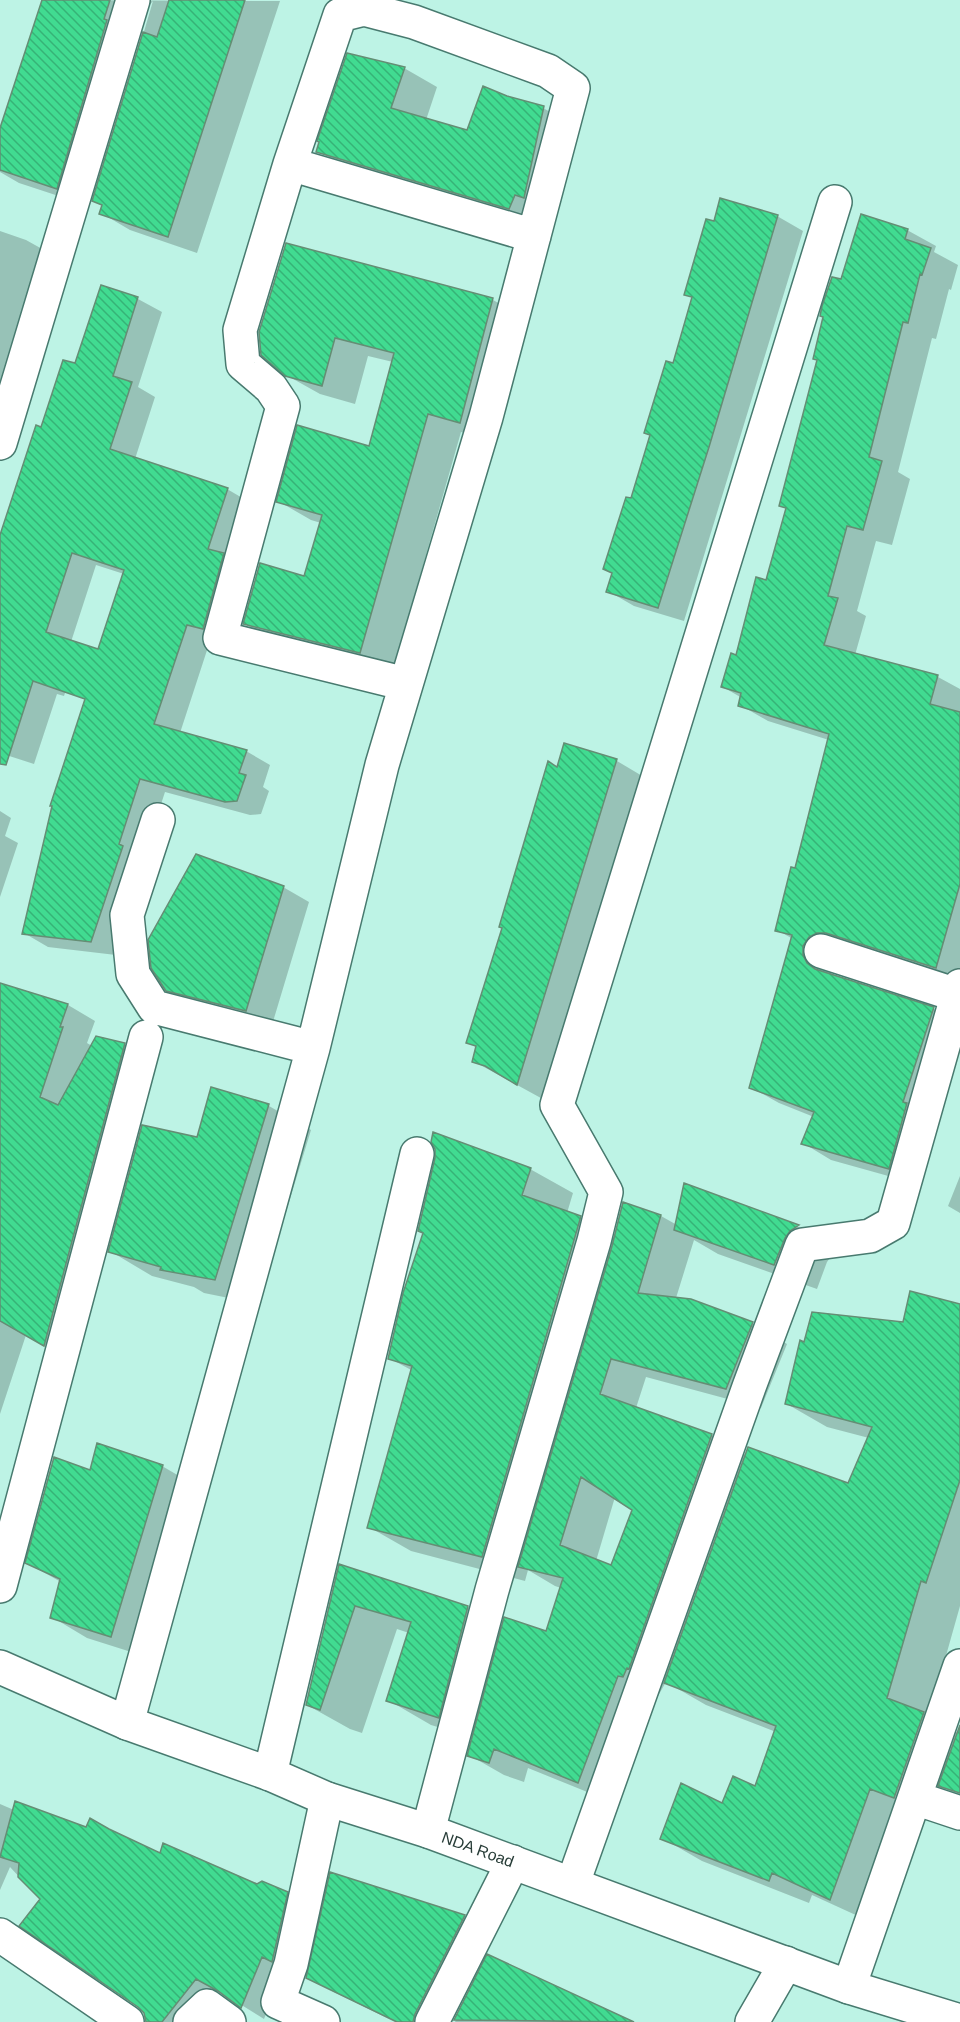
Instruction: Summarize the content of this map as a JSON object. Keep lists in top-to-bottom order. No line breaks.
{"streets":{"street":["NDA Road"]}}
